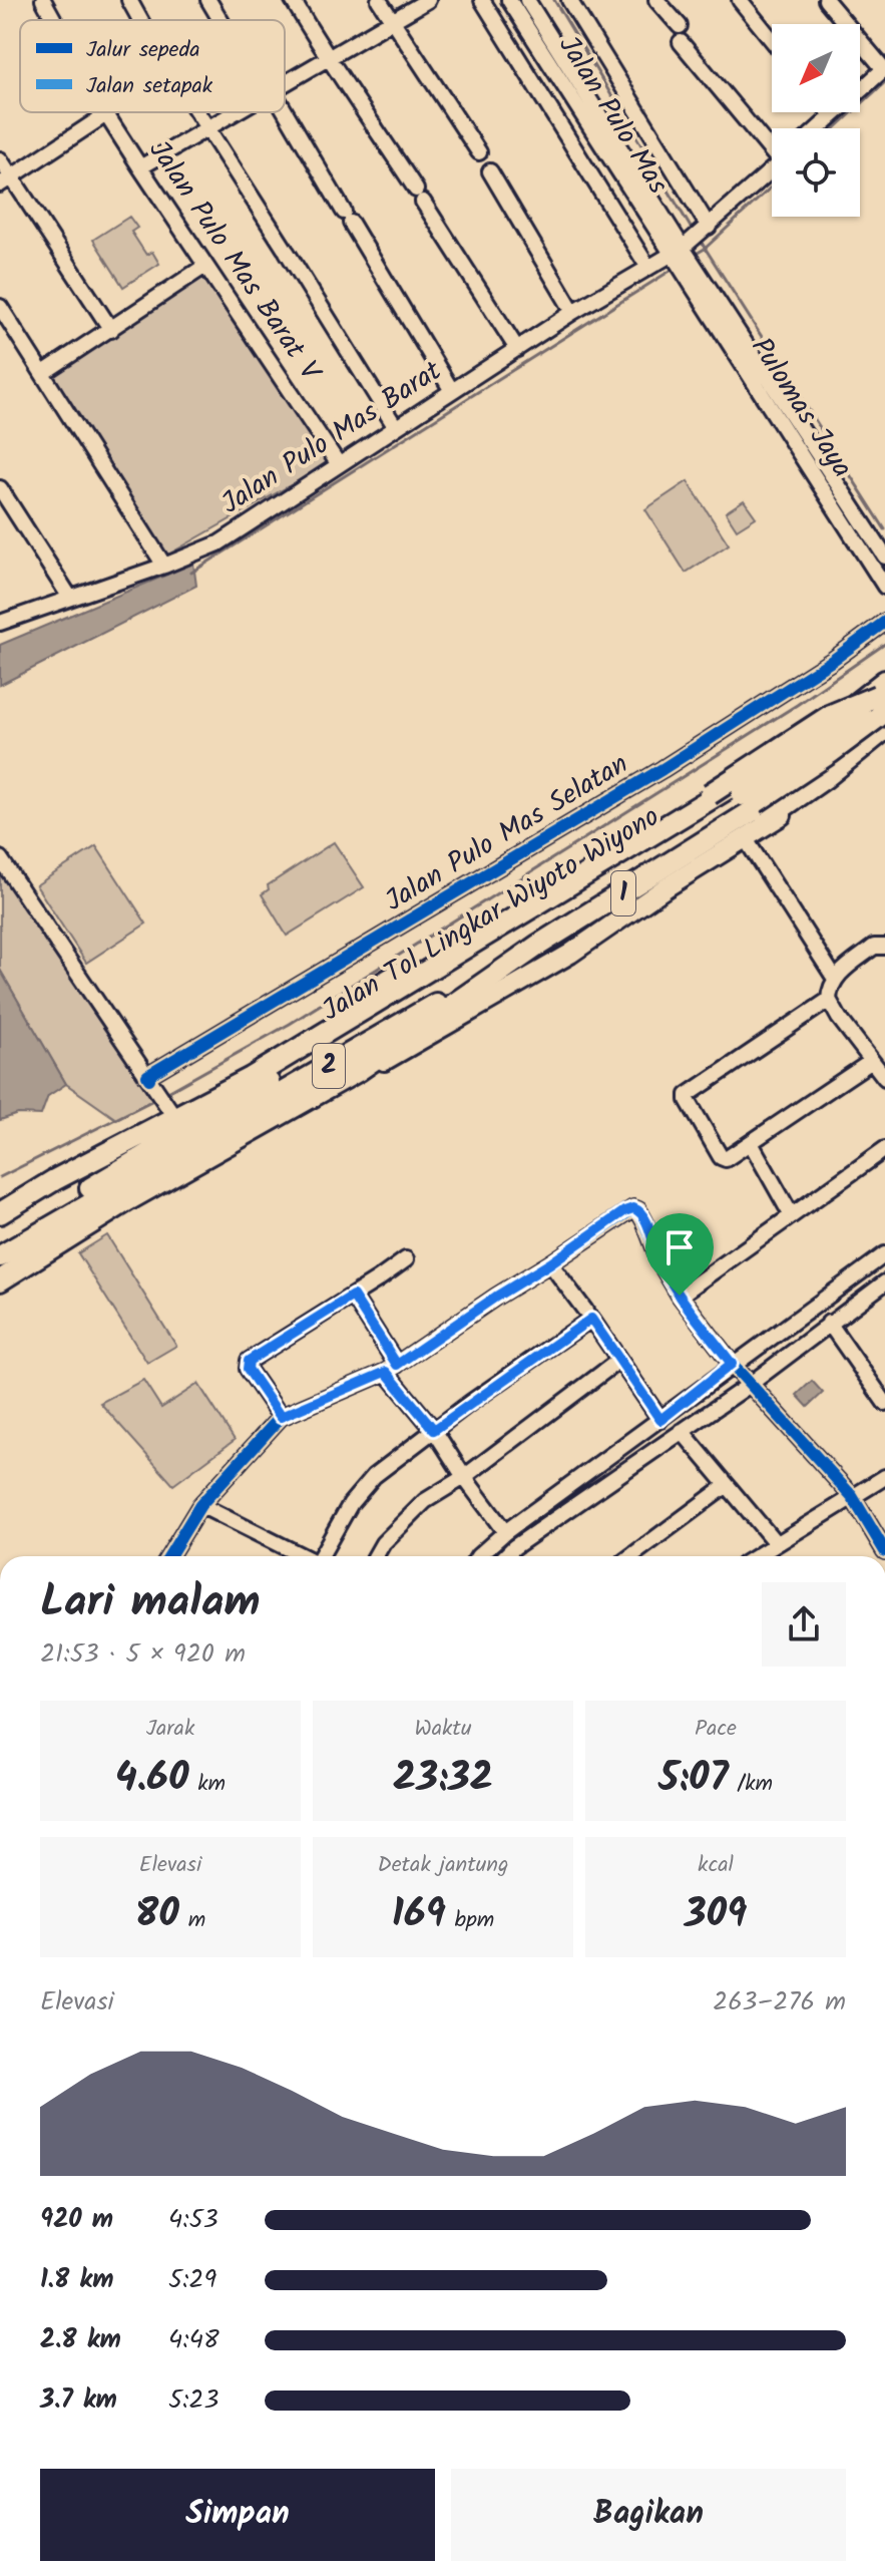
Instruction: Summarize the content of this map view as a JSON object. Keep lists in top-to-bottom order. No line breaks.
{"streets":{"highway":["1","Jalan Tol Lingkar Wiyoto Wiyono","2"],"street":["Jalan Pulo Mas","Jalan Pulo Mas Barat V","Pulomas Jaya","Jalan Pulo Mas Barat","Jalan Pulo Mas Selatan"]},"crossings":[["Jalan Pulo Mas","Pulomas Jaya"],["Jalan Pulo Mas","Jalan Pulo Mas Barat"],["Jalan Pulo Mas Barat V","Jalan Pulo Mas Barat"],["Pulomas Jaya","Jalan Pulo Mas Barat"],["1","Jalan Tol Lingkar Wiyoto Wiyono"]],"legend":["Jalur sepeda","Jalan setapak"],"north":"bottom left","page":{"heading":["Lari malam","21:53 · 5 × 920 m"],"stats":[["Jarak","4.60 km"],["Waktu","23:32"],["Pace","5:07 /km"],["Elevasi","80 m"],["Detak jantung","169 bpm"],["kcal","309"]],"chart":["Elevasi","263–276 m"],"list":[{"name":"920 m","note":"4:53"},{"name":"1.8 km","note":"5:29"},{"name":"2.8 km","note":"4:48"},{"name":"3.7 km","note":"5:23"}],"buttons":["Simpan","Bagikan"]}}
